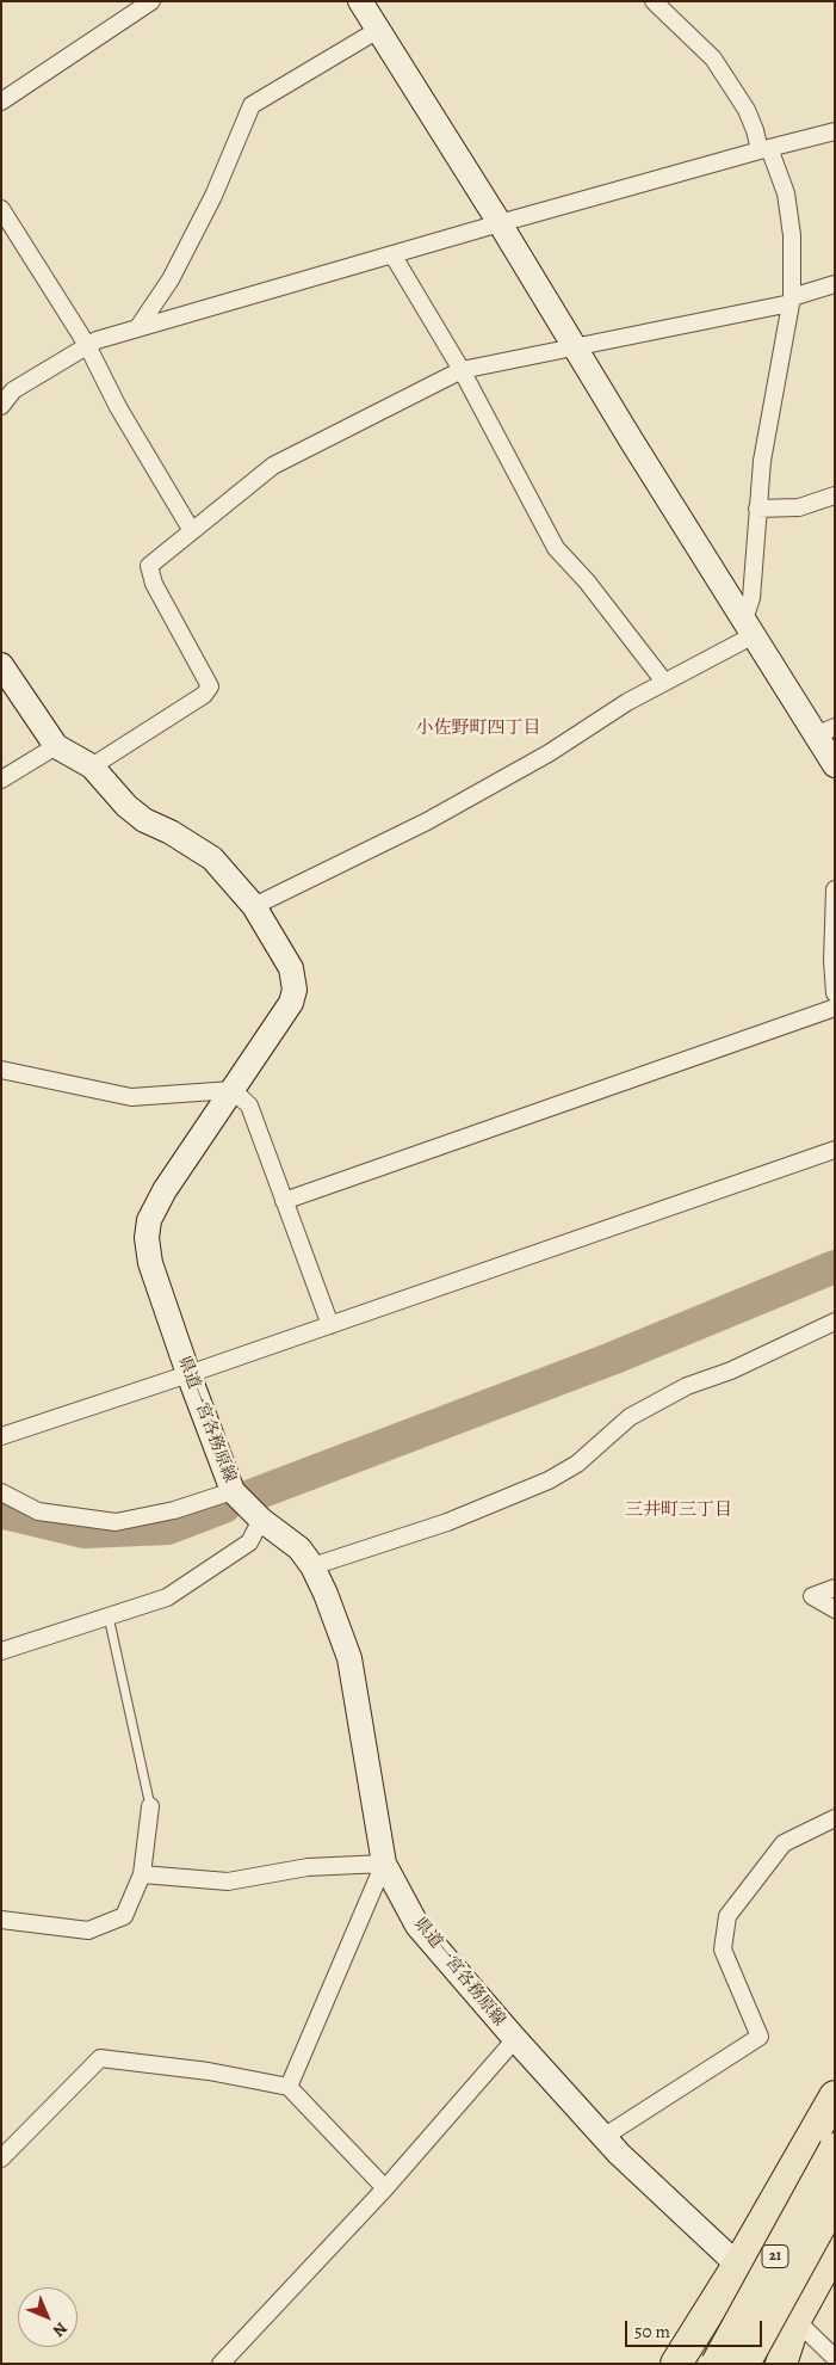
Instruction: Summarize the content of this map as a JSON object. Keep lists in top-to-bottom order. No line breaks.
{"streets":{"highway":["21"],"main road":["県道一宮各務原線"]},"districts":["小佐野町四丁目","三井町三丁目"],"scale_bar":"50 m","north":"bottom right"}
